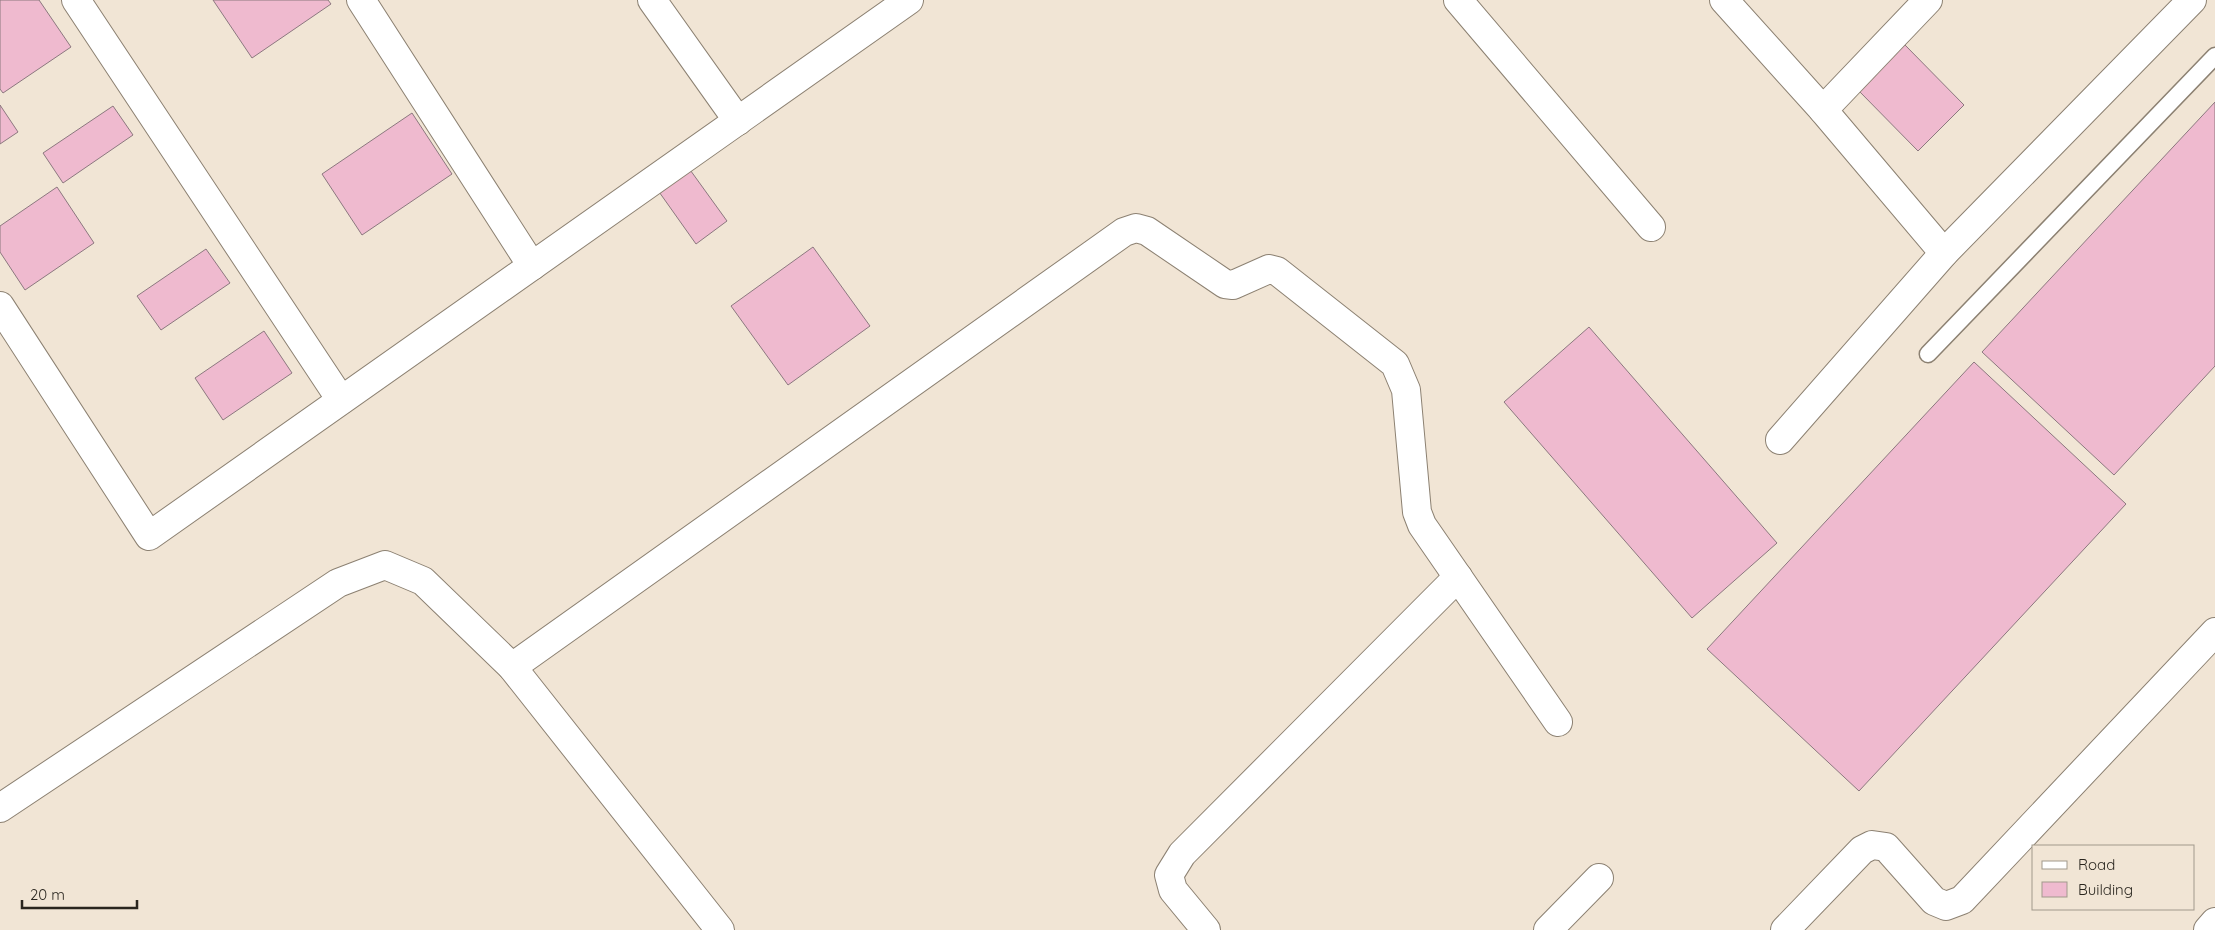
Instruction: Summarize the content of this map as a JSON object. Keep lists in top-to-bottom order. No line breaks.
{"legend":["Road","Building"],"scale_bar":"20 m"}
